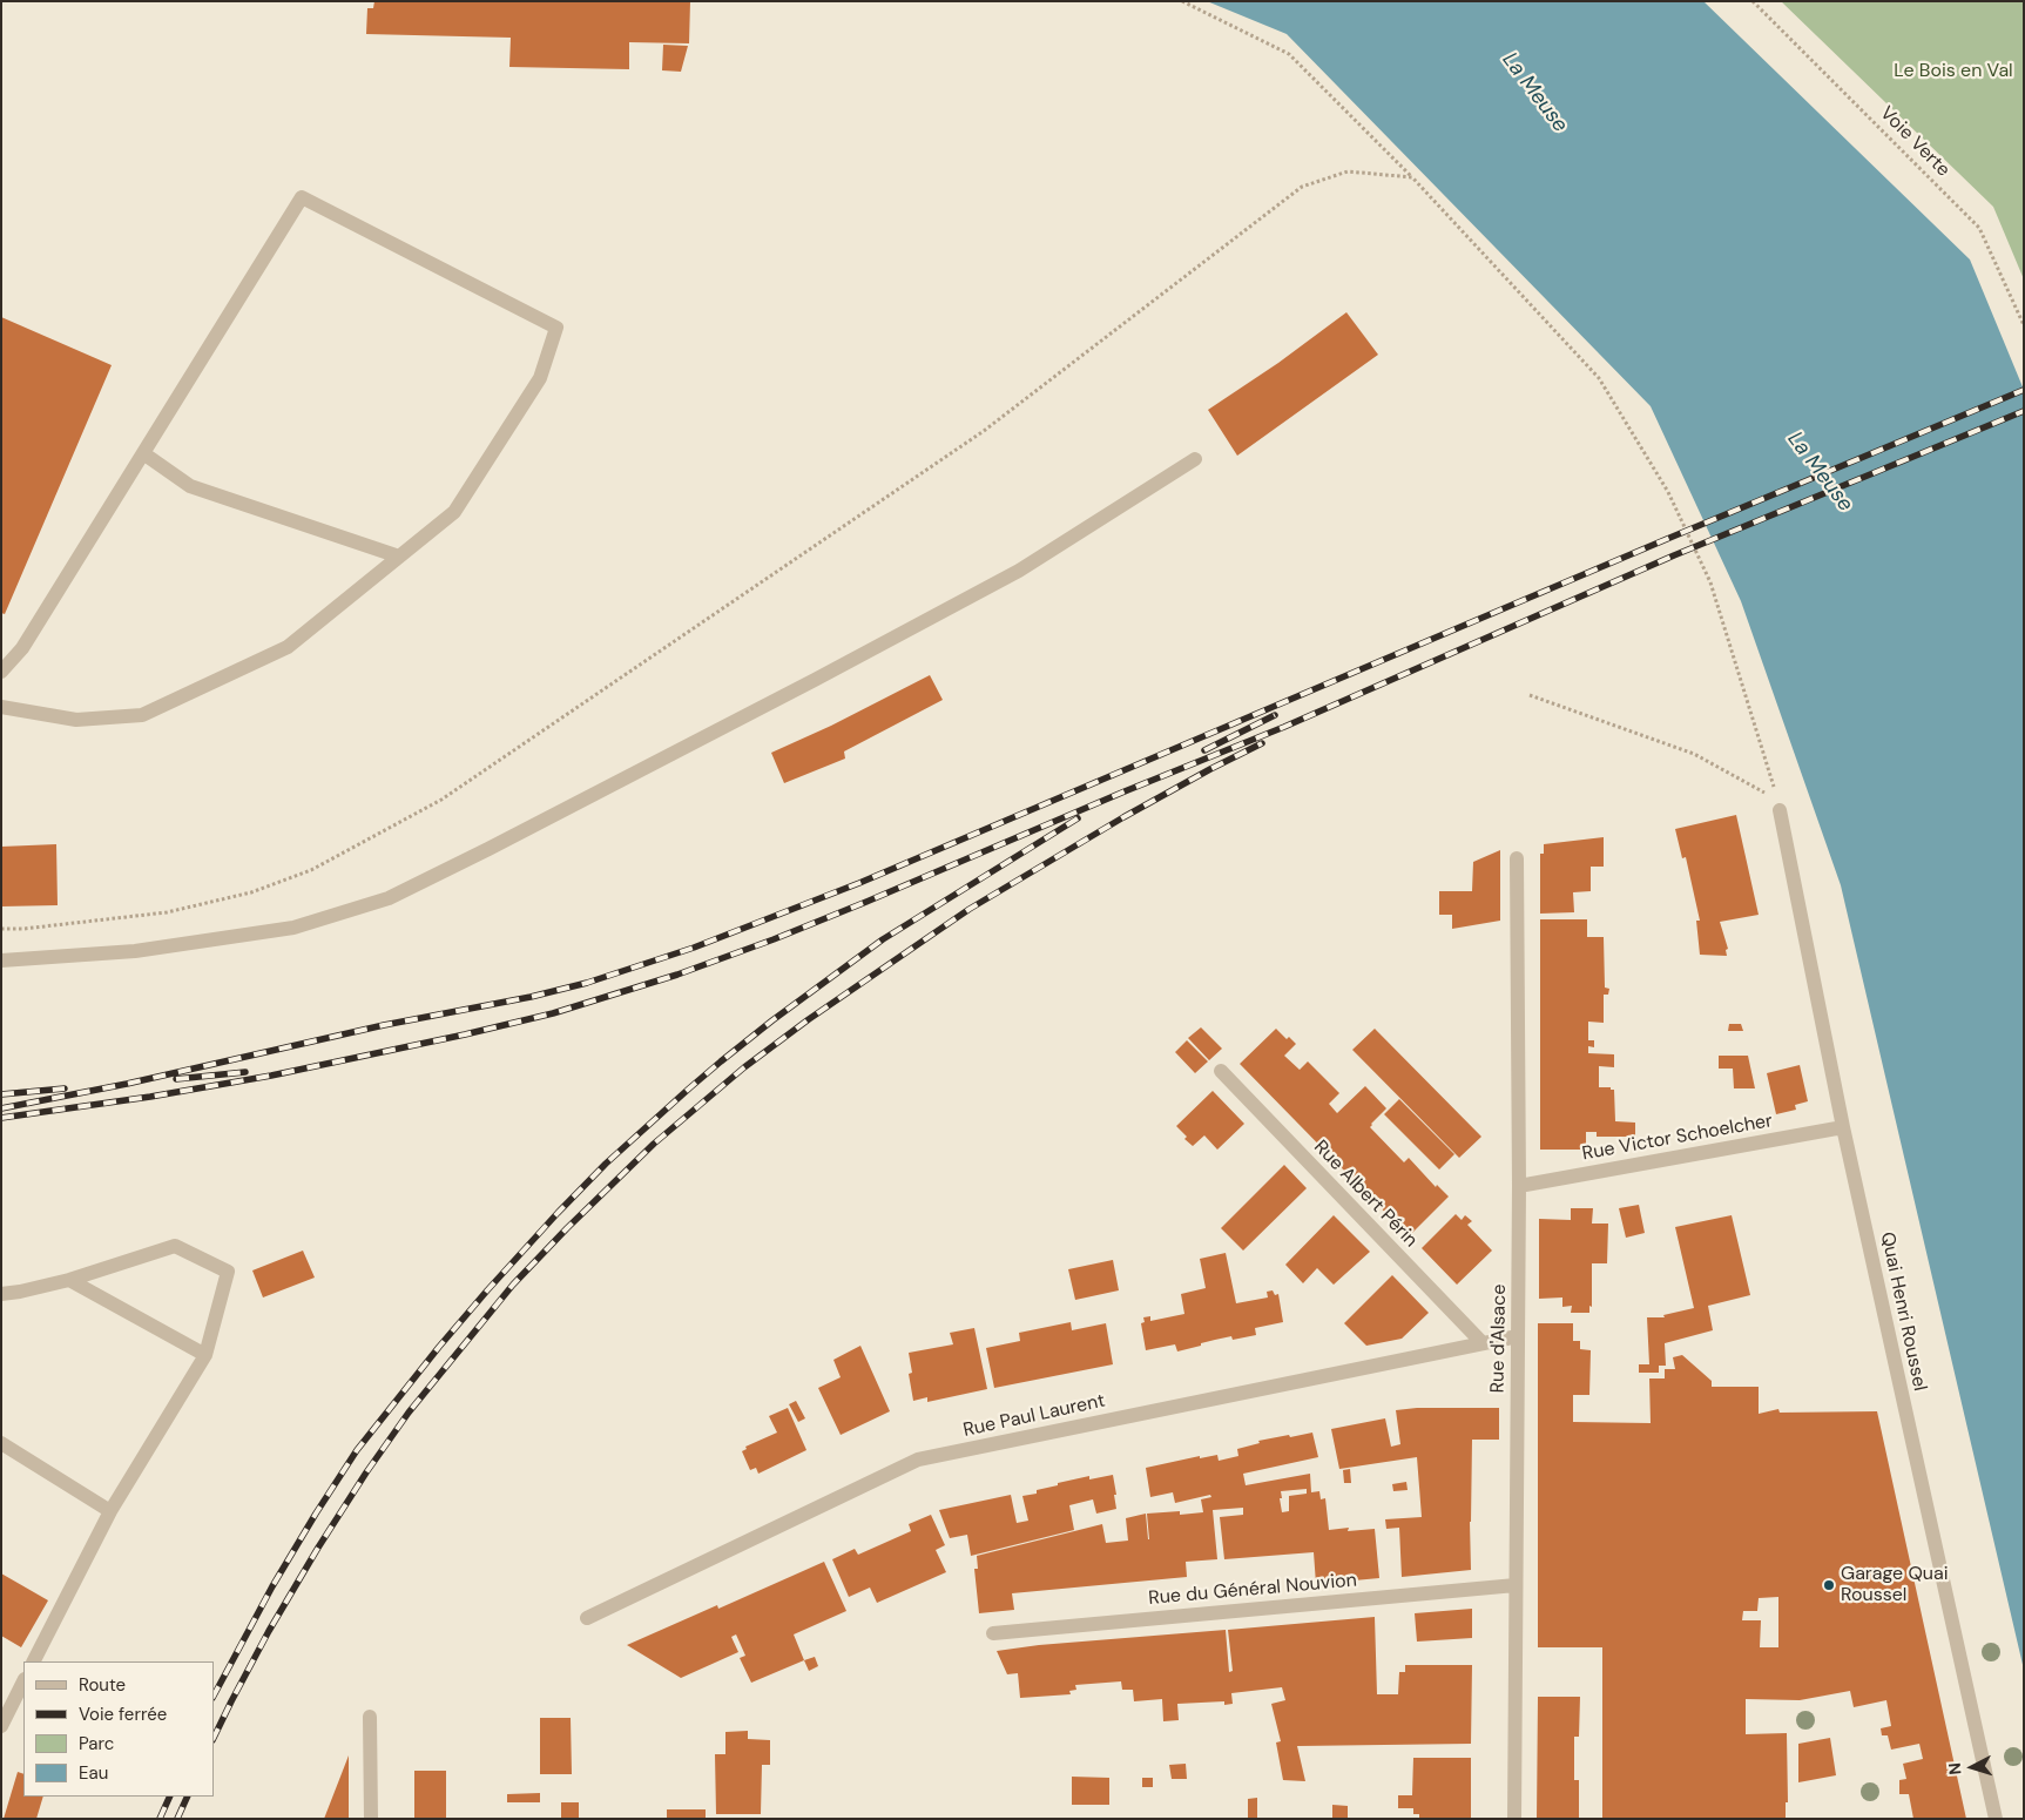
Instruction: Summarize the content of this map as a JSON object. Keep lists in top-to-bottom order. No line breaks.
{"streets":{"street":["Rue Victor Schoelcher","Rue Albert Périn","Quai Henri Roussel","Rue d'Alsace","Rue Paul Laurent","Rue du Général Nouvion"],"path":["Voie Verte"]},"crossings":[["Rue Victor Schoelcher","Quai Henri Roussel"],["Rue Victor Schoelcher","Rue d'Alsace"],["Rue Albert Périn","Rue Paul Laurent"],["Rue d'Alsace","Rue Paul Laurent"],["Rue d'Alsace","Rue du Général Nouvion"]],"water":["La Meuse"],"parks":["Le Bois en Val"],"places":["Garage Quai Roussel"],"legend":["Route","Voie ferrée","Parc","Eau"],"north":"left"}
